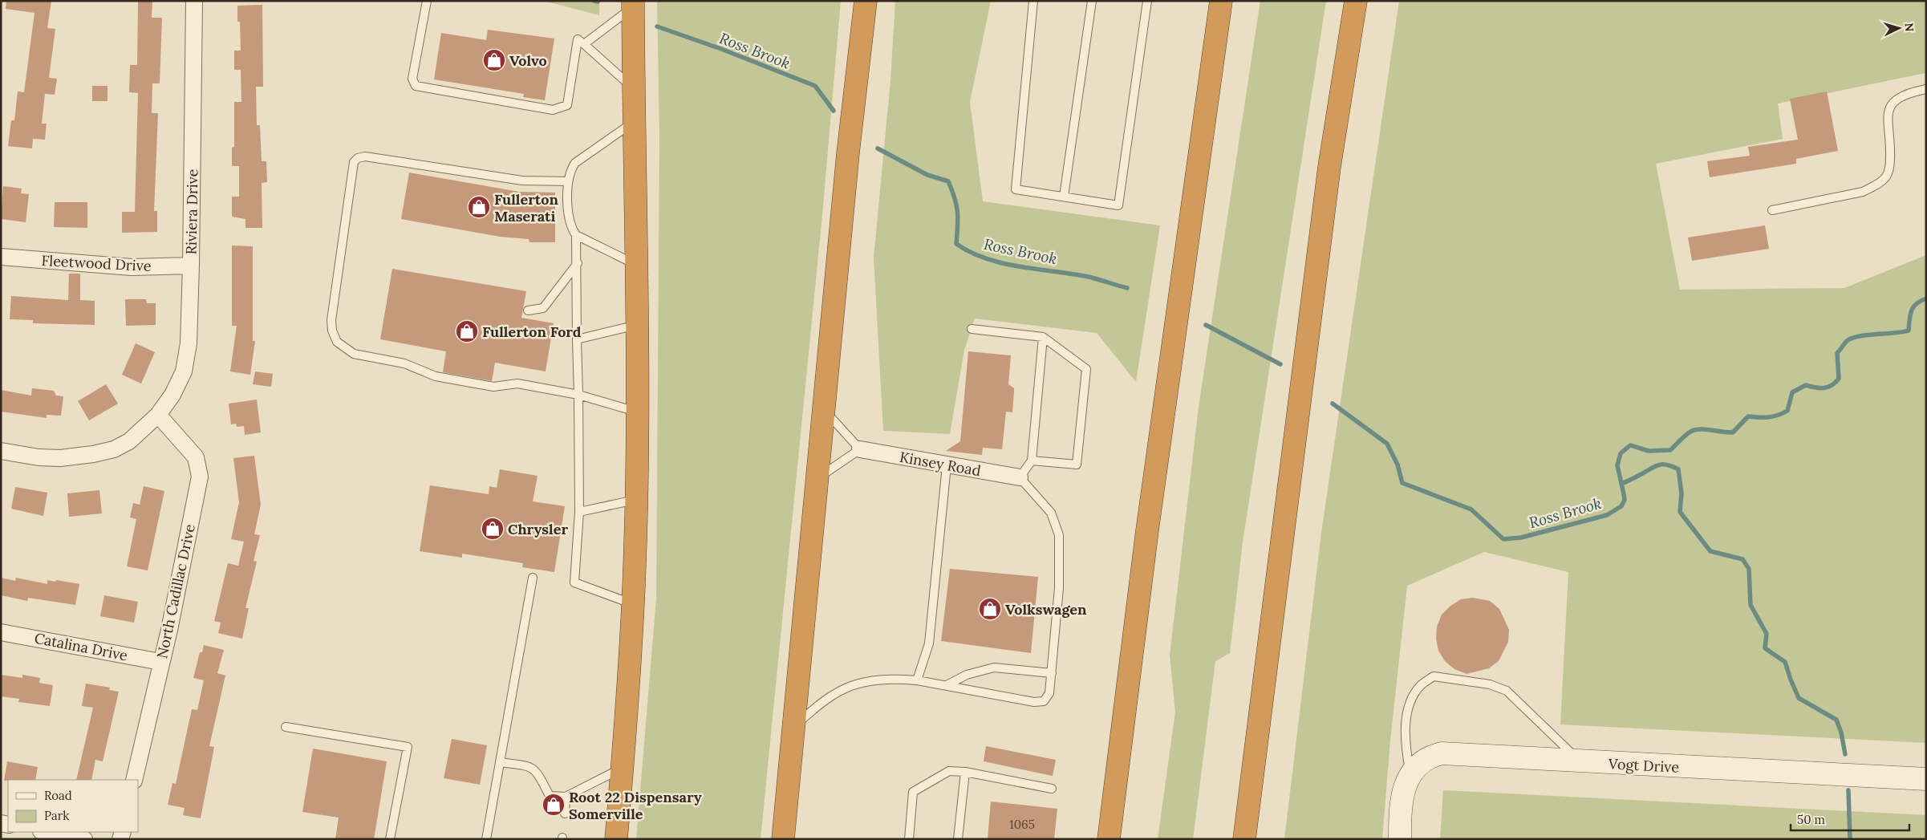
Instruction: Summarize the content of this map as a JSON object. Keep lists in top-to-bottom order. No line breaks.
{"streets":{"street":["Riviera Drive","Fleetwood Drive","Kinsey Road","North Cadillac Drive","Catalina Drive","Vogt Drive"]},"crossings":[["Riviera Drive","Fleetwood Drive"],["Riviera Drive","North Cadillac Drive"],["North Cadillac Drive","Catalina Drive"]],"water":["Ross Brook"],"places":{"shop":["Volvo","Fullerton Maserati","Fullerton Ford","Chrysler","Volkswagen","Root 22 Dispensary Somerville"]},"house_numbers":["1065"],"legend":["Road","Park"],"scale_bar":"50 m","north":"right"}
